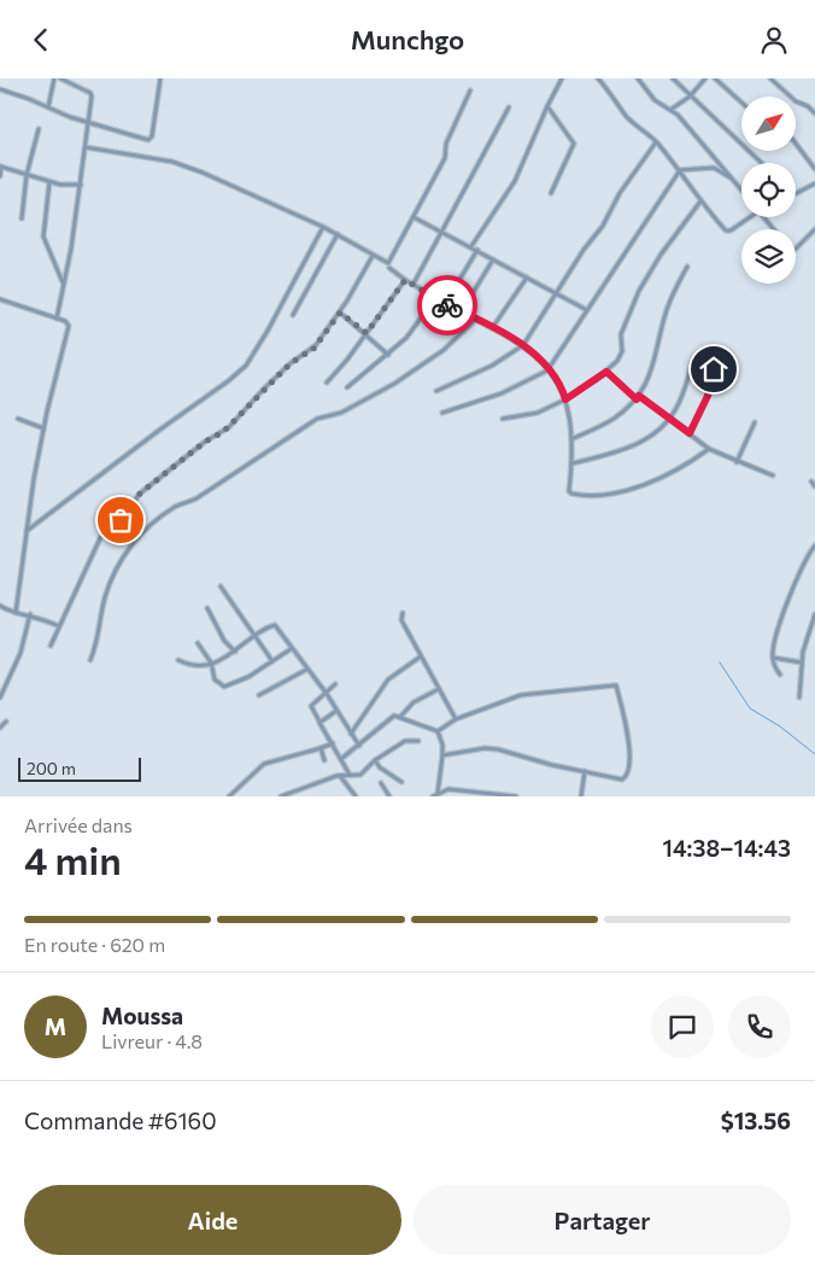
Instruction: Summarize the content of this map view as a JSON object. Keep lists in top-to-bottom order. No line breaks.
{"scale_bar":"200 m","north":"top right","page":{"header":"Munchgo","scale":"200 m","heading":["4 min","Arrivée dans","14:38–14:43"],"panel":["Moussa","Livreur · 4.8","Commande #6160","$13.56"],"bar":"En route · 620 m","round":"M","buttons":["Aide","Partager"]}}
